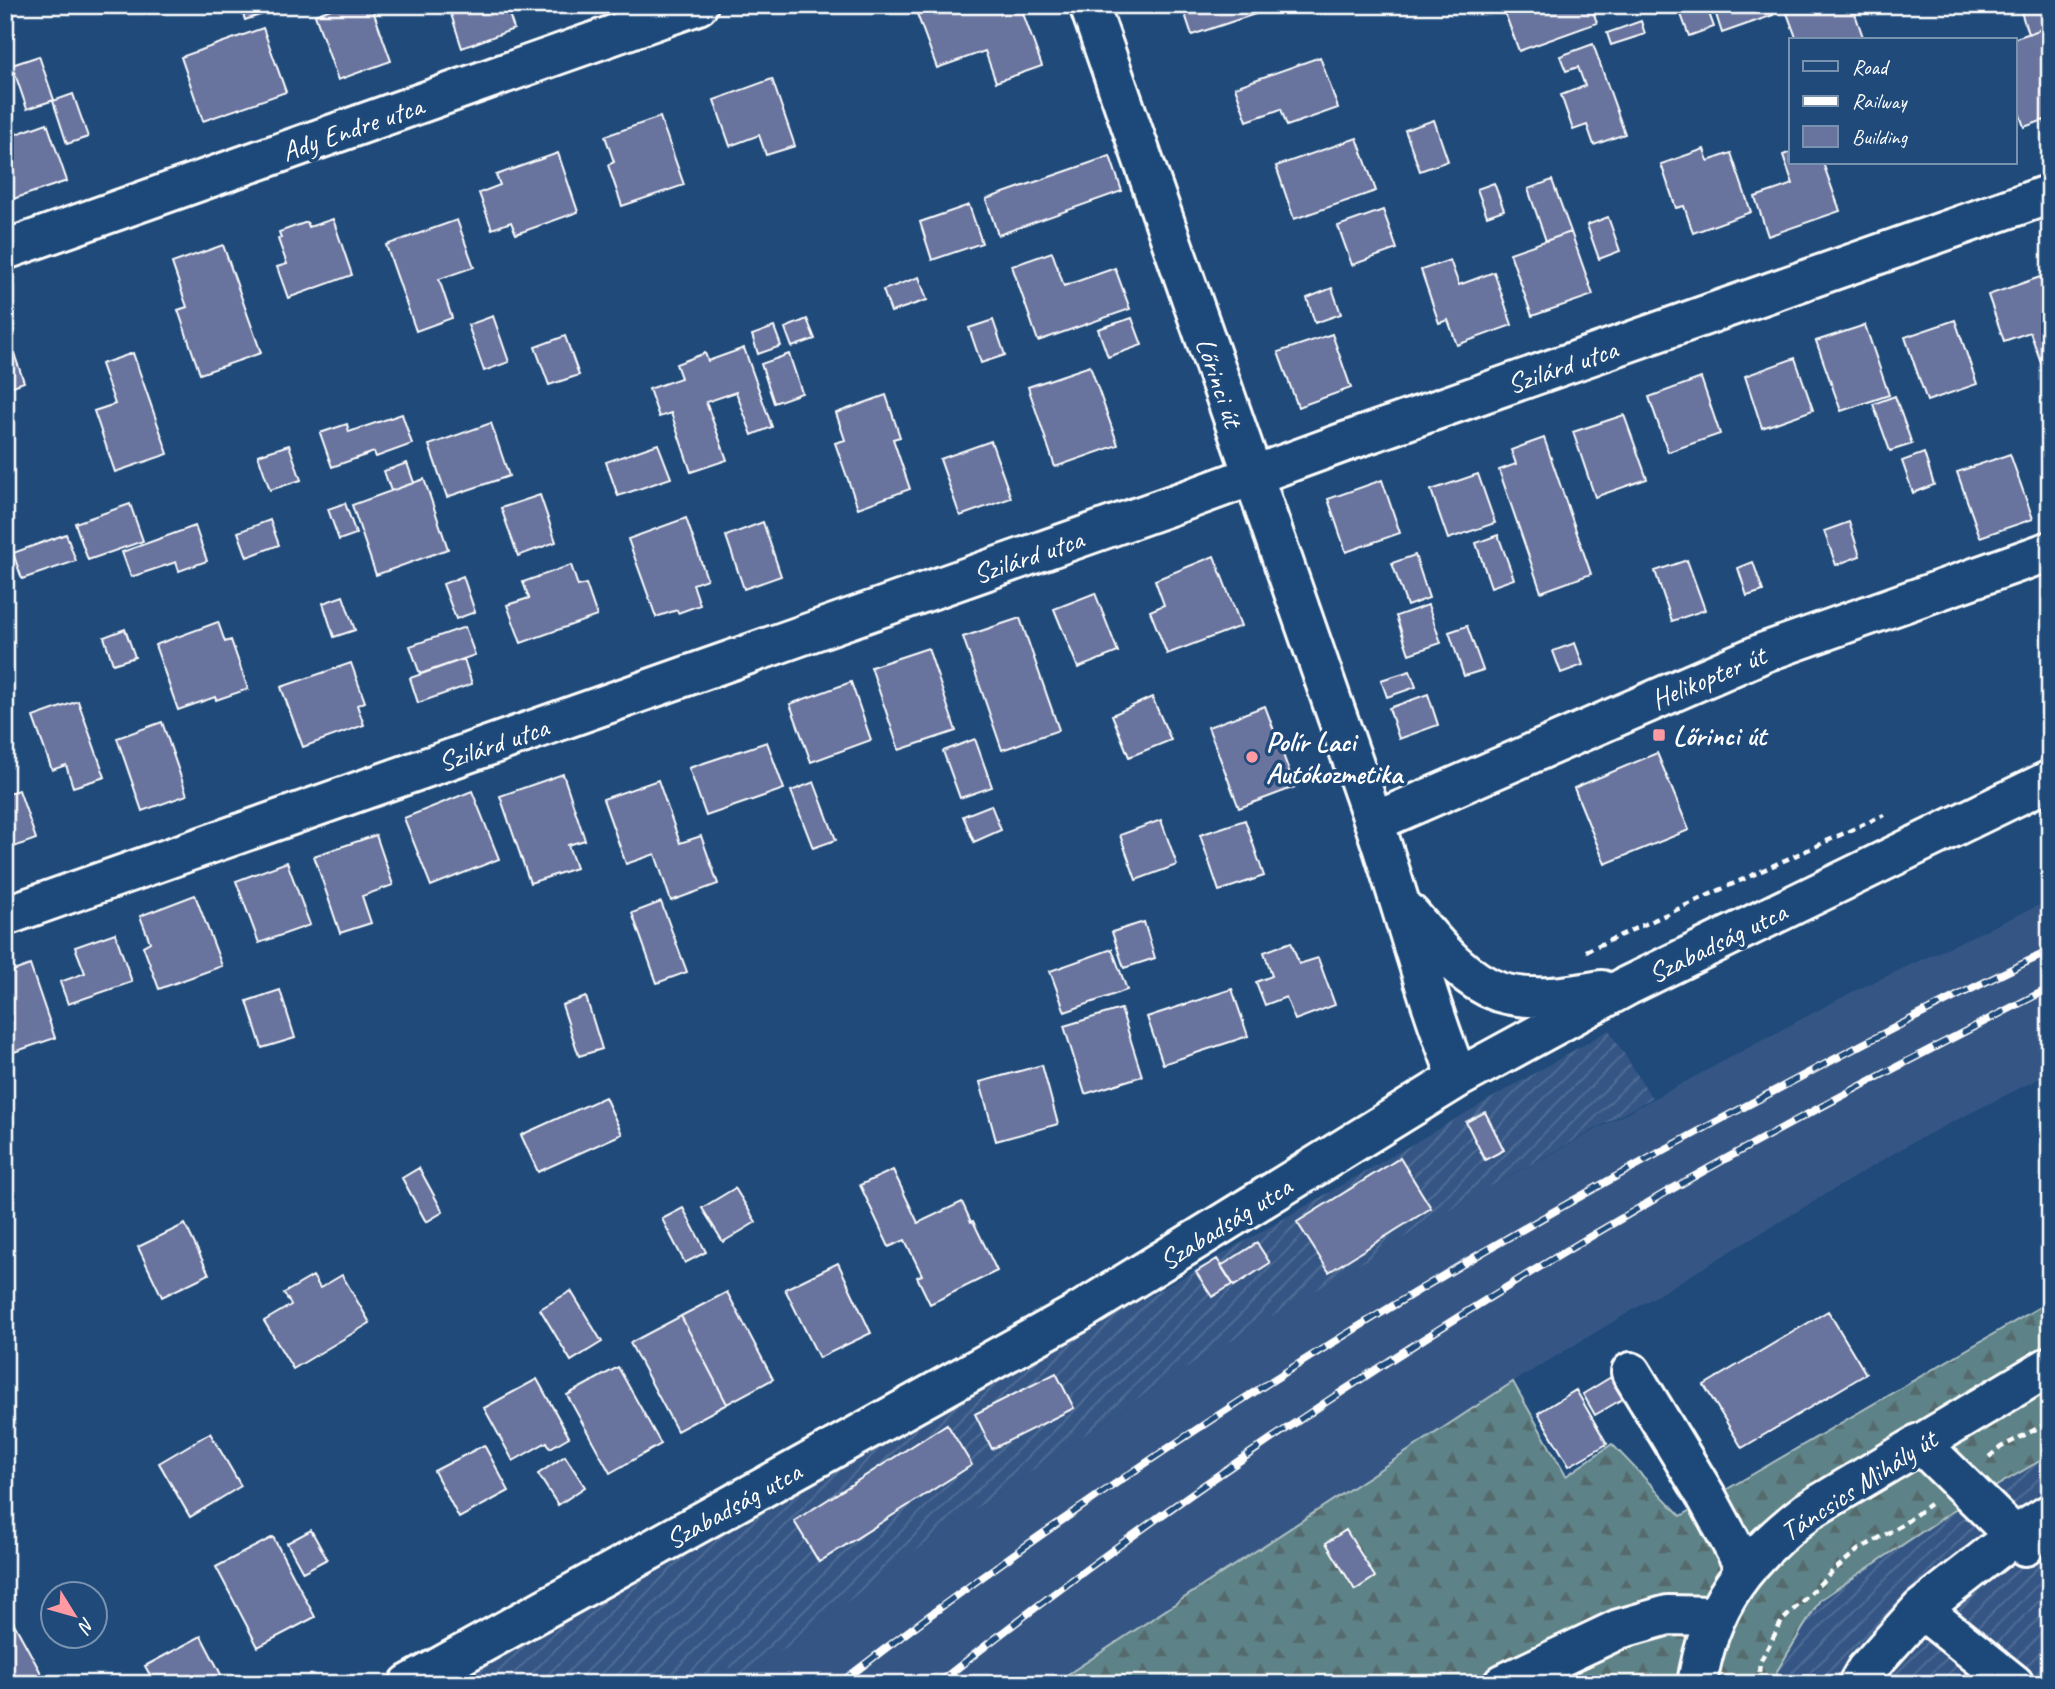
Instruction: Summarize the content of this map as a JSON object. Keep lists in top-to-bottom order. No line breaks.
{"streets":{"street":["Ady Endre utca","Szilárd utca","Lőrinci út","Helikopter út","Szabadság utca","Táncsics Mihály út"]},"crossings":[["Szilárd utca","Lőrinci út"],["Lőrinci út","Helikopter út"],["Lőrinci út","Szabadság utca"]],"places":{"transit":["Lőrinci út"],"other":["Polír Laci Autókozmetika"]},"legend":["Road","Railway","Building"],"north":"bottom right"}
